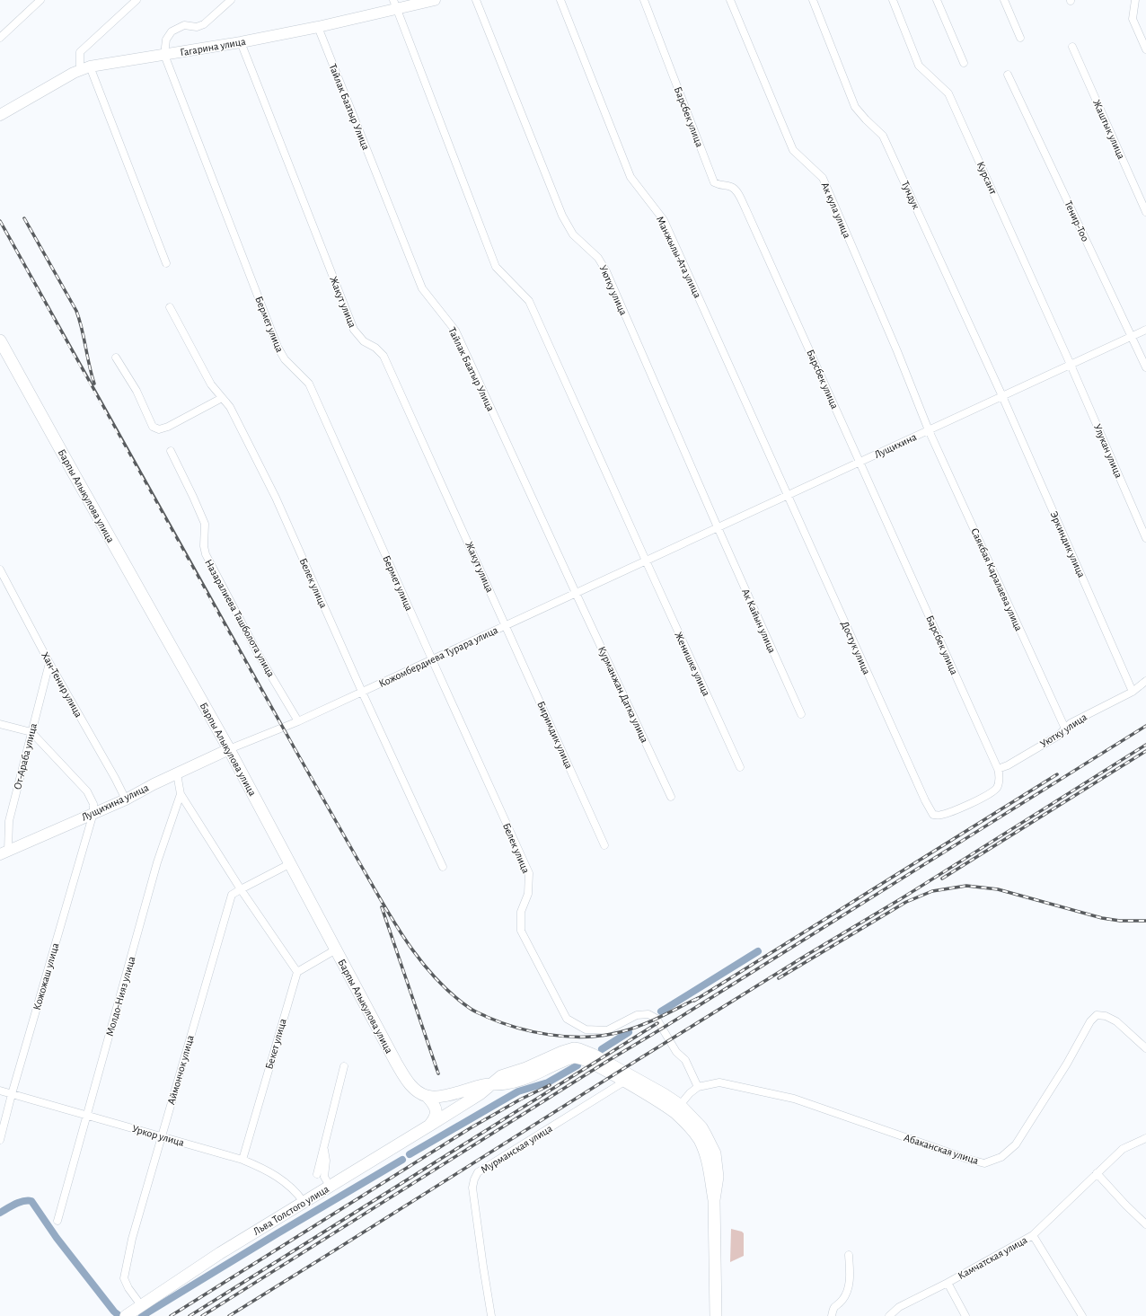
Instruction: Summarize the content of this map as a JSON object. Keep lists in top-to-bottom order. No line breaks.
{"streets":{"main road":["Гагарина улица","Барпы Алыкулова улица","Лущихина улица","Льва Толстого улица"],"street":["Тайлак Баатыр Улица","Барсбек улица","Жаштык улица","Курсант","Тундук","Ак кула улица","Тенир-Тоо","Манжылы-Ата улица","Уютку улица","Жакут улица","Бермет улица","Лущихина","Улукан улица","Эркиндик улица","Саякбая Каралаева улица","Белек улица","Назаралиева Ташболота улица","Ак Кайын улица","Достук улица","Кожомбердиева Турара улица","Женишке улица","Хан-Тенир улица","Курманжан Датка улица","Биримдик улица","От-Араба улица","Кожожаш улица","Молдо-Нияз улица","Бекет улица","Аймончок улица","Уркор улица","Мурманская улица","Абаканская улица","Камчатская улица"]},"crossings":[["Гагарина улица","Тайлак Баатыр Улица"],["Гагарина улица","Жакут улица"],["Гагарина улица","Бермет улица"],["Гагарина улица","Женишке улица"],["Тайлак Баатыр Улица","Кожомбердиева Турара улица"],["Тайлак Баатыр Улица","Курманжан Датка улица"],["Барсбек улица","Уютку улица"],["Барсбек улица","Лущихина"],["Барсбек улица","Достук улица"],["Курсант","Лущихина"],["Курсант","Улукан улица"],["Тундук","Лущихина"],["Тундук","Эркиндик улица"],["Ак кула улица","Лущихина"],["Ак кула улица","Саякбая Каралаева улица"],["Тенир-Тоо","Лущихина"],["Манжылы-Ата улица","Лущихина"],["Манжылы-Ата улица","Достук улица"],["Уютку улица","Лущихина"],["Уютку улица","Эркиндик улица"],["Уютку улица","Саякбая Каралаева улица"],["Уютку улица","Ак Кайын улица"],["Уютку улица","Достук улица"],["Жакут улица","Кожомбердиева Турара улица"],["Жакут улица","Биримдик улица"],["Бермет улица","Белек улица"],["Бермет улица","Кожомбердиева Турара улица"],["Лущихина","Улукан улица"],["Лущихина","Эркиндик улица"],["Лущихина","Саякбая Каралаева улица"],["Лущихина","Ак Кайын улица"],["Лущихина","Достук улица"],["Лущихина","Кожомбердиева Турара улица"],["Лущихина","Женишке улица"],["Барпы Алыкулова улица","Кожомбердиева Турара улица"],["Барпы Алыкулова улица","Лущихина улица"],["Барпы Алыкулова улица","Аймончок улица"],["Белек улица","Кожомбердиева Турара улица"],["Белек улица","Абаканская улица"],["Назаралиева Ташболота улица","Кожомбердиева Турара улица"],["Кожомбердиева Турара улица","Женишке улица"],["Кожомбердиева Турара улица","Курманжан Датка улица"],["Кожомбердиева Турара улица","Биримдик улица"],["Кожомбердиева Турара улица","Лущихина улица"],["Хан-Тенир улица","От-Араба улица"],["Хан-Тенир улица","Лущихина улица"],["От-Араба улица","Лущихина улица"],["Лущихина улица","Кожожаш улица"],["Лущихина улица","Молдо-Нияз улица"],["Кожожаш улица","Уркор улица"],["Молдо-Нияз улица","Уркор улица"],["Бекет улица","Уркор улица"],["Аймончок улица","Уркор улица"],["Аймончок улица","Льва Толстого улица"],["Уркор улица","Льва Толстого улица"]]}
